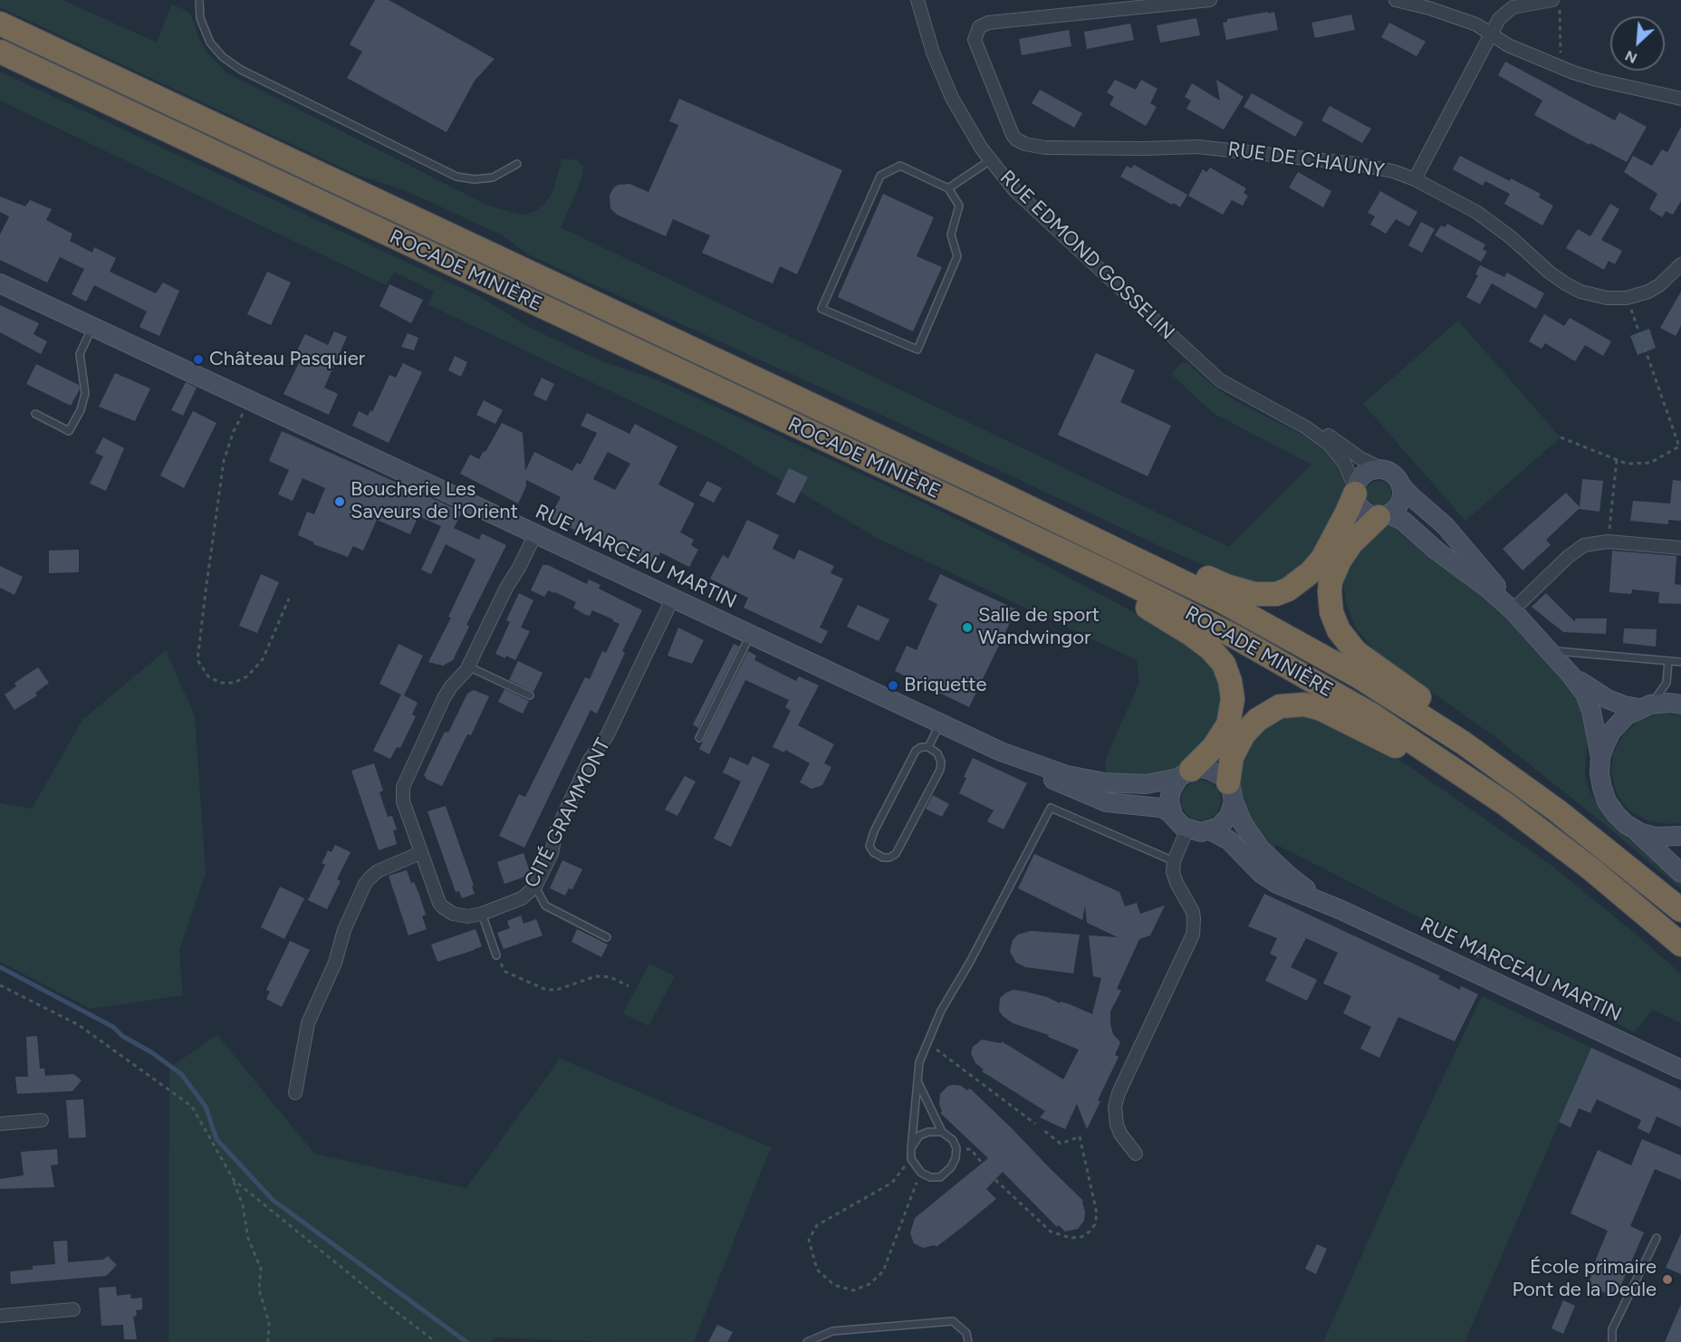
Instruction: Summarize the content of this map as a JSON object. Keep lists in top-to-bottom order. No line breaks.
{"streets":{"highway":["ROCADE MINIÈRE"],"street":["RUE DE CHAUNY","RUE EDMOND GOSSELIN","RUE MARCEAU MARTIN","CITÉ GRAMMONT"]},"crossings":[["RUE MARCEAU MARTIN","CITÉ GRAMMONT"]],"places":["Château Pasquier","Boucherie Les Saveurs de l'Orient","Salle de sport Wandwingor","Briquette","École primaire Pont de la Deûle"],"north":"bottom left"}
